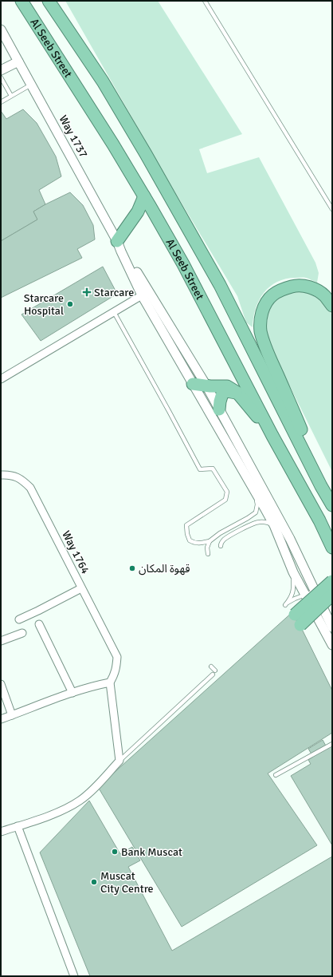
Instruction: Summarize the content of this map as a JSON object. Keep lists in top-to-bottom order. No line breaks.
{"streets":{"highway":["Al Seeb Street"],"street":["Way 1737","Way 1764"]},"places":{"health":["Starcare"],"other":["Starcare Hospital","قهوة المكان","Bank Muscat","Muscat City Centre"]}}
